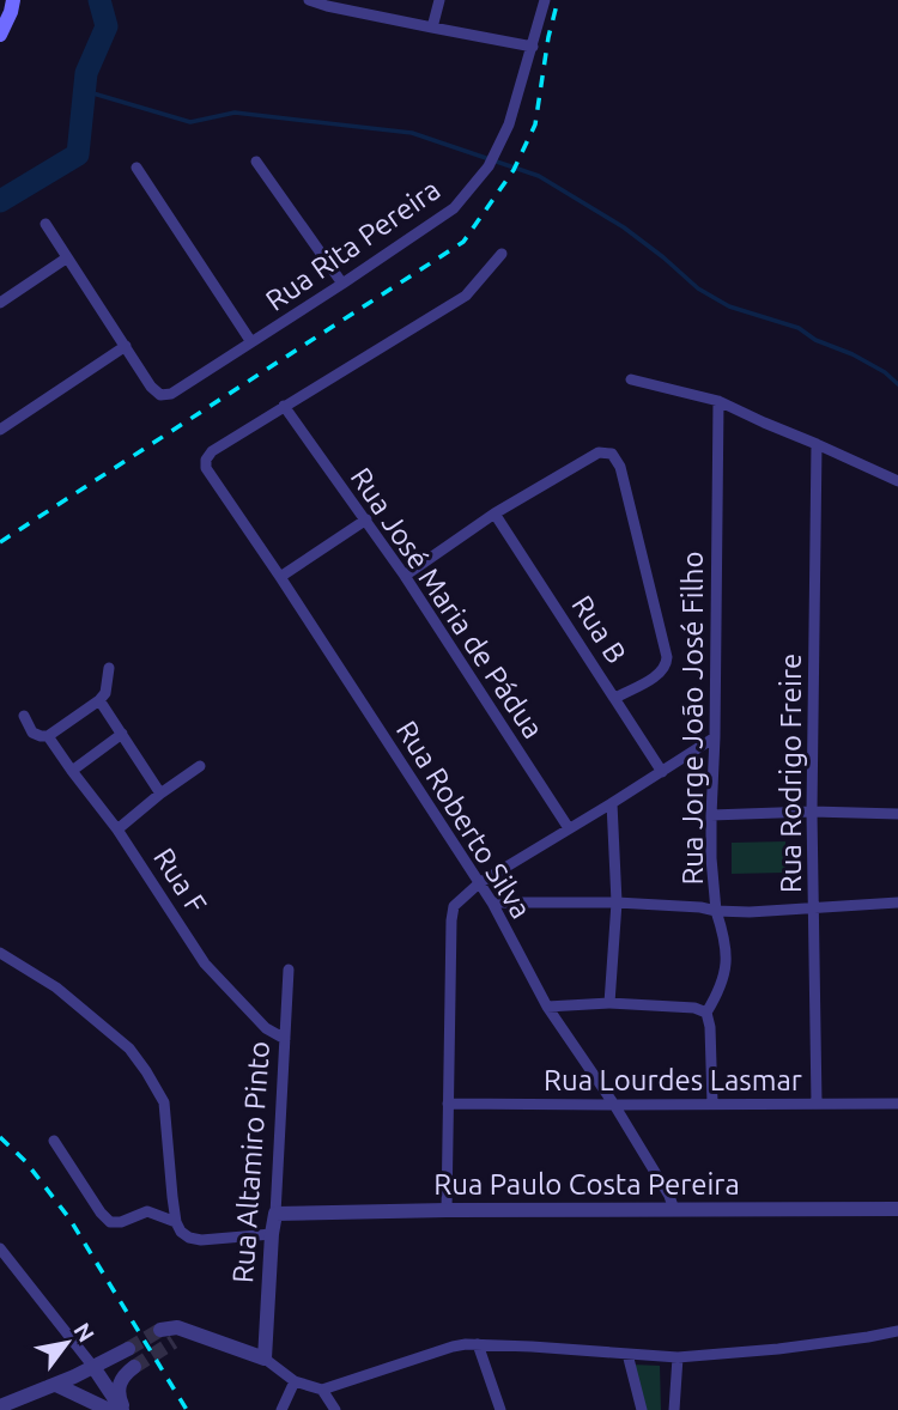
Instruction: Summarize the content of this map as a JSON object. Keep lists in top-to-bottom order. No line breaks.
{"streets":{"street":["Rua Rita Pereira","Rua José Maria de Pádua","Rua B","Rua Jorge João José Filho","Rua Rodrigo Freire","Rua Roberto Silva","Rua F","Rua Lourdes Lasmar","Rua Altamiro Pinto","Rua Paulo Costa Pereira"]},"crossings":[["Rua José Maria de Pádua","Rua Roberto Silva"],["Rua Jorge João José Filho","Rua Roberto Silva"],["Rua Rodrigo Freire","Rua Lourdes Lasmar"],["Rua Roberto Silva","Rua Lourdes Lasmar"],["Rua Roberto Silva","Rua Paulo Costa Pereira"],["Rua F","Rua Altamiro Pinto"],["Rua Altamiro Pinto","Rua Paulo Costa Pereira"]],"north":"top right"}
